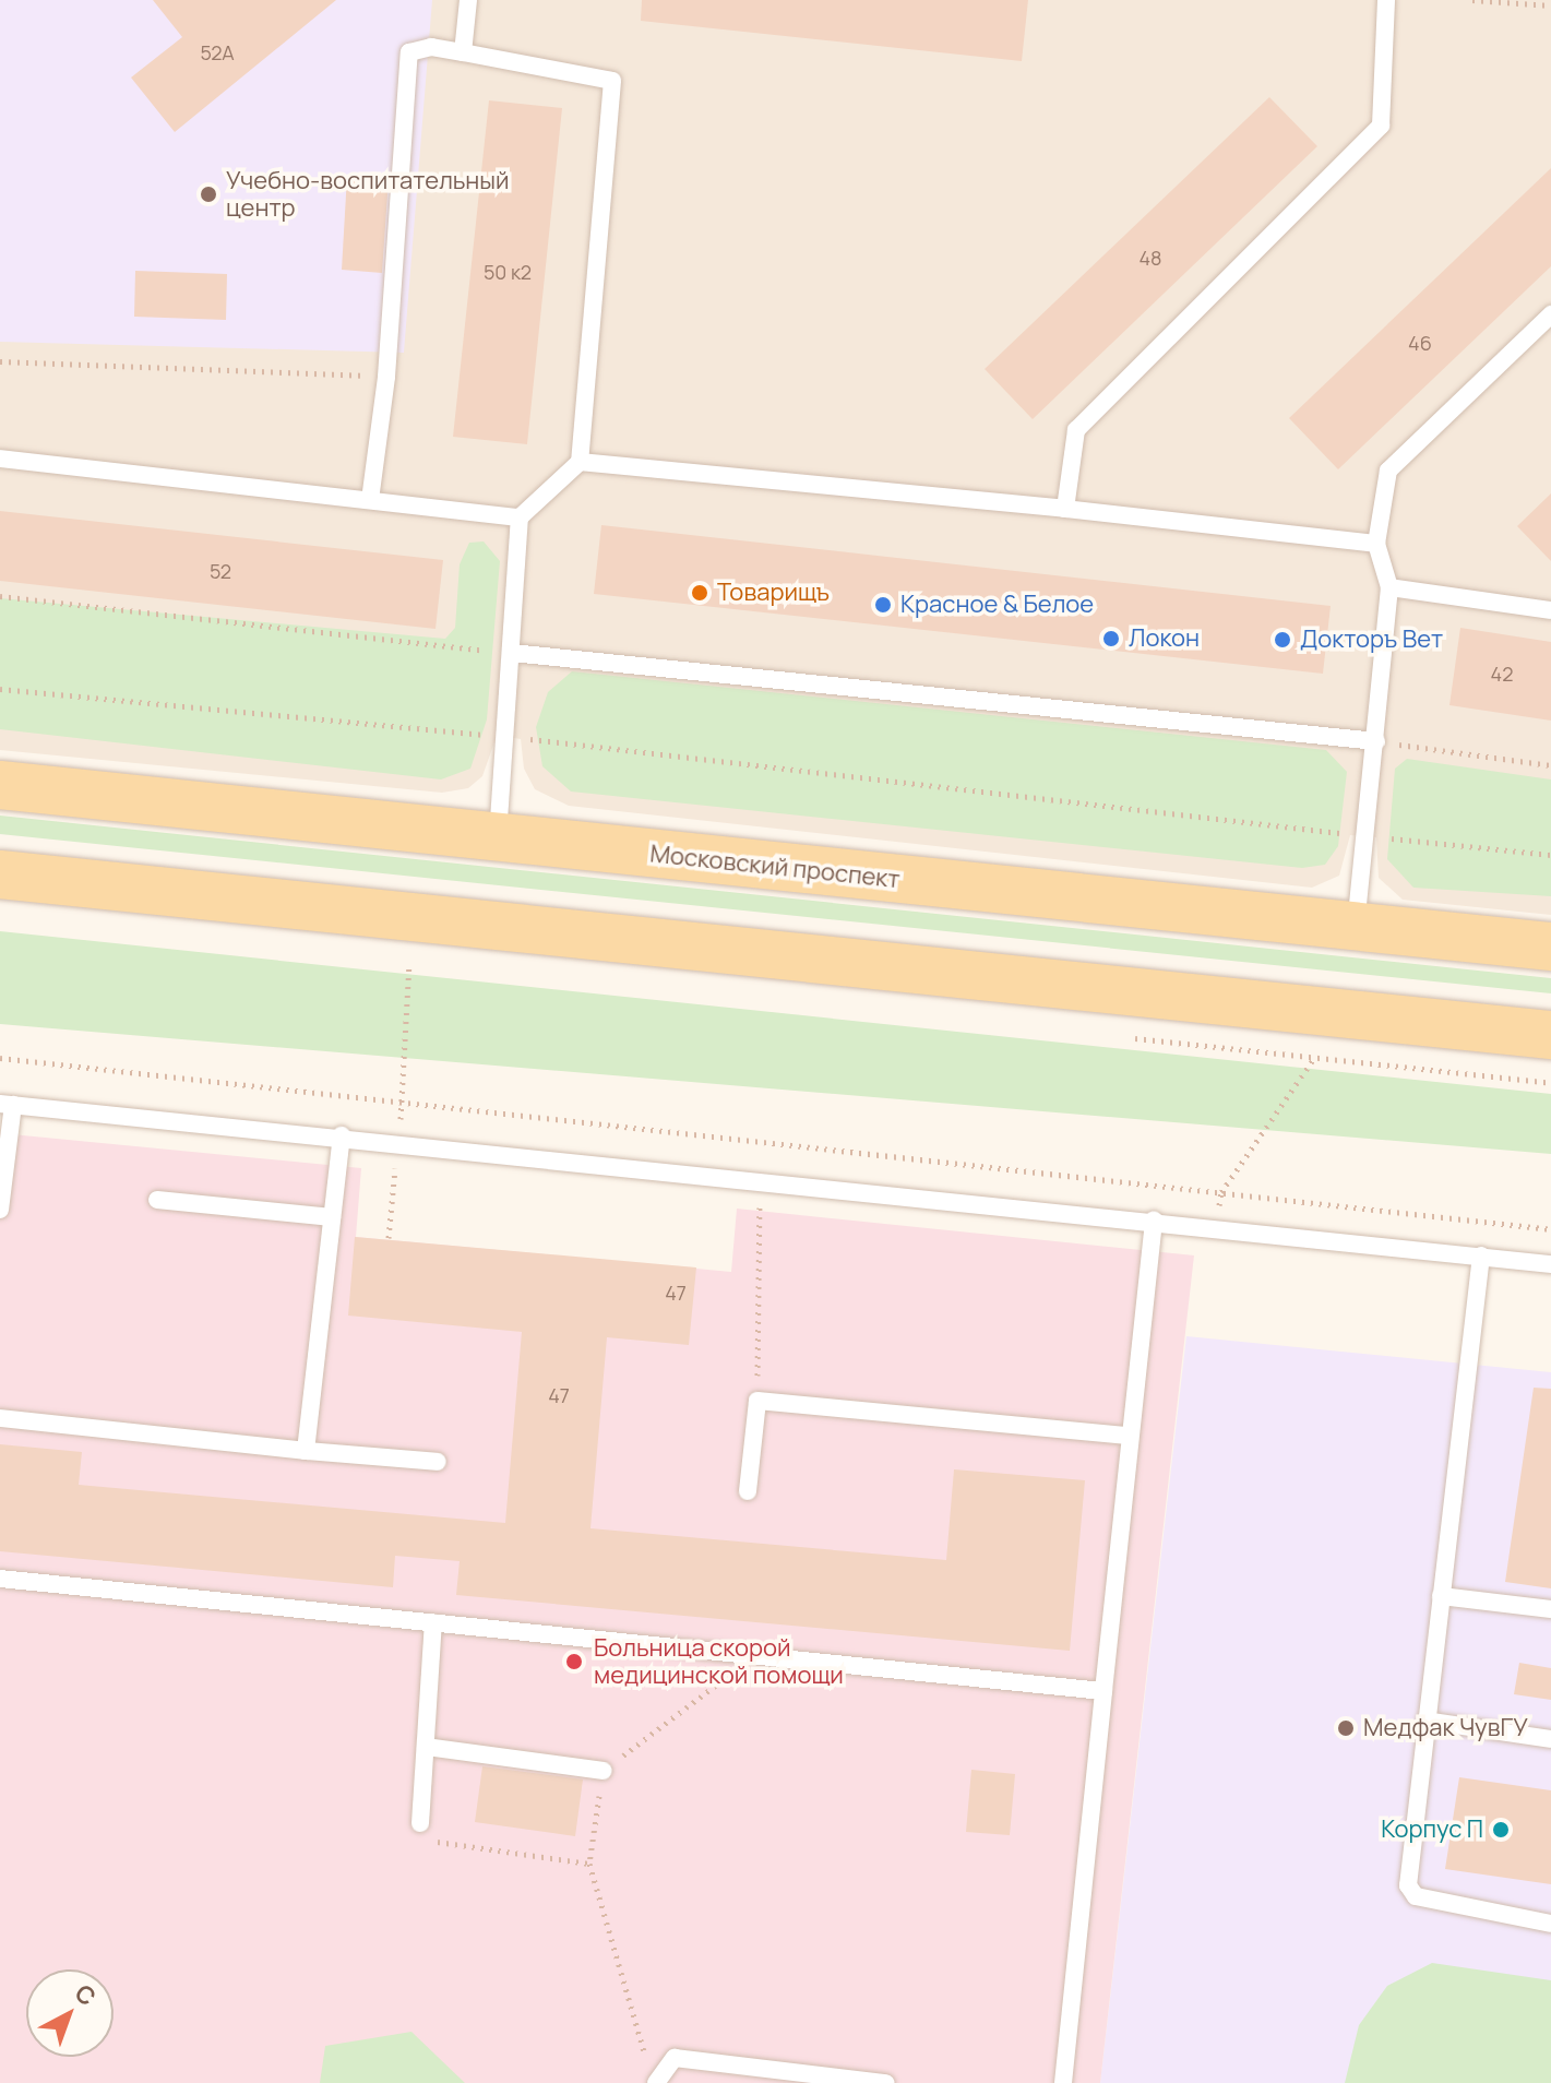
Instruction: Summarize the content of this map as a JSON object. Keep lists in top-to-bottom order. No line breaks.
{"streets":{"main road":["Московский проспект"]},"places":["Учебно-воспитательный центр","Товарищъ","Красное & Белое","Локон","Докторъ Вет","Больница скорой медицинской помощи","Медфак ЧувГУ","Корпус П"],"house_numbers":["52А","48","50 к2","46","52","42","47","47"],"north":"top right"}
